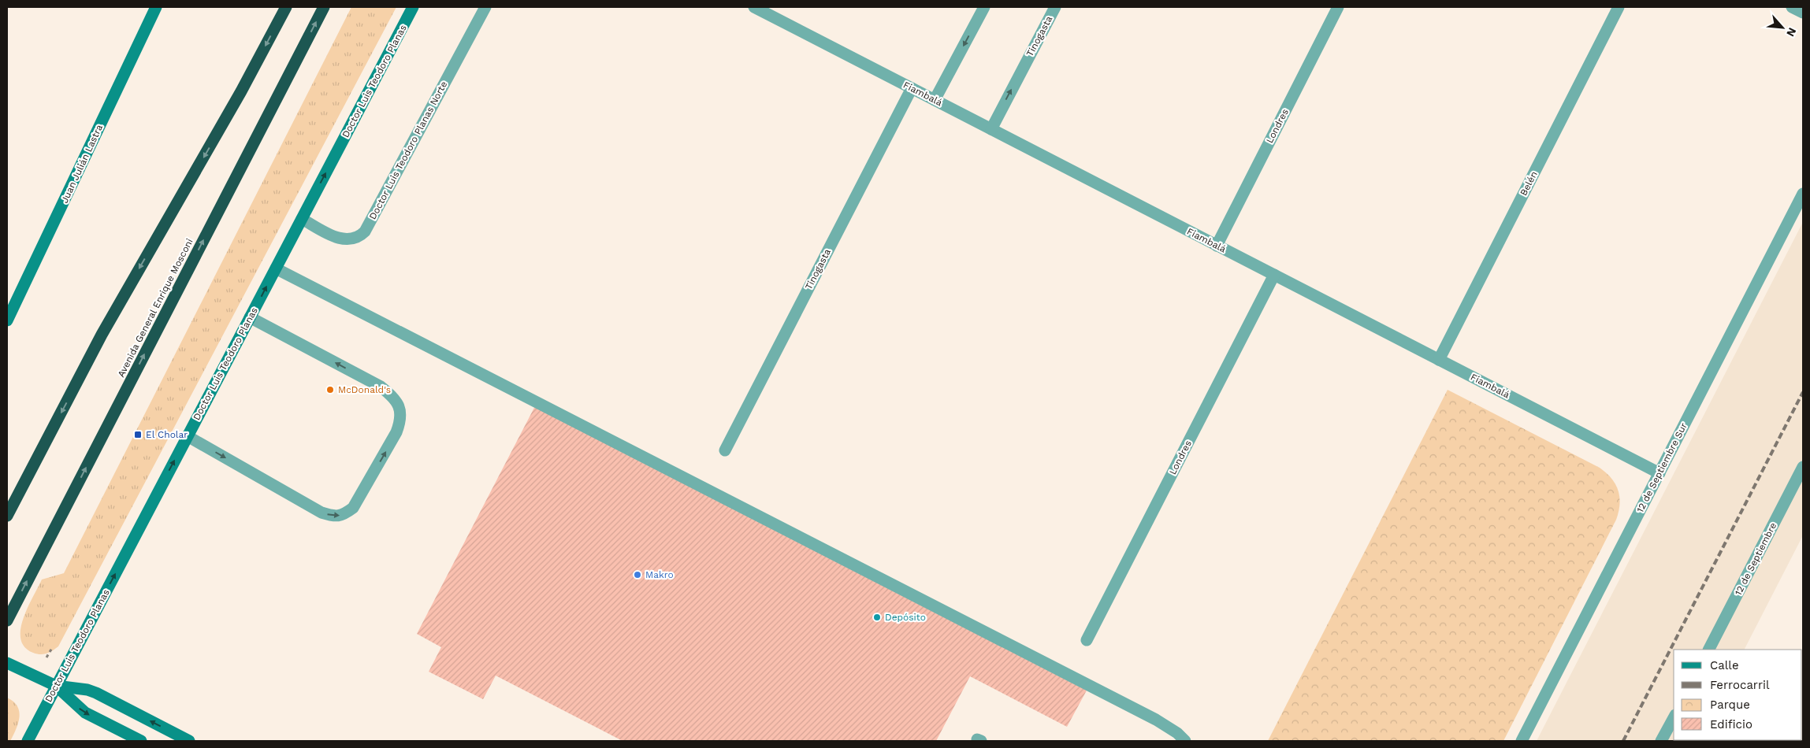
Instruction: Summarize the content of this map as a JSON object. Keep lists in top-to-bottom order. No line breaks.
{"streets":{"highway":["Avenida General Enrique Mosconi"],"street":["Tinogasta","Doctor Luis Teodoro Planas","Fiambalá","Londres","Doctor Luis Teodoro Planas Norte","Juan Julián Lastra","Belén","12 de Septiembre Sur","12 de Septiembre"]},"crossings":[["Tinogasta","Fiambalá"],["Doctor Luis Teodoro Planas","Doctor Luis Teodoro Planas Norte"],["Fiambalá","Londres"],["Fiambalá","Belén"],["Fiambalá","12 de Septiembre Sur"]],"one_way":["Doctor Luis Teodoro Planas"],"places":{"other":["McDonald's","Makro","Depósito"],"transit":["El Cholar"]},"legend":["Calle","Ferrocarril","Parque","Edificio"],"north":"bottom right"}
